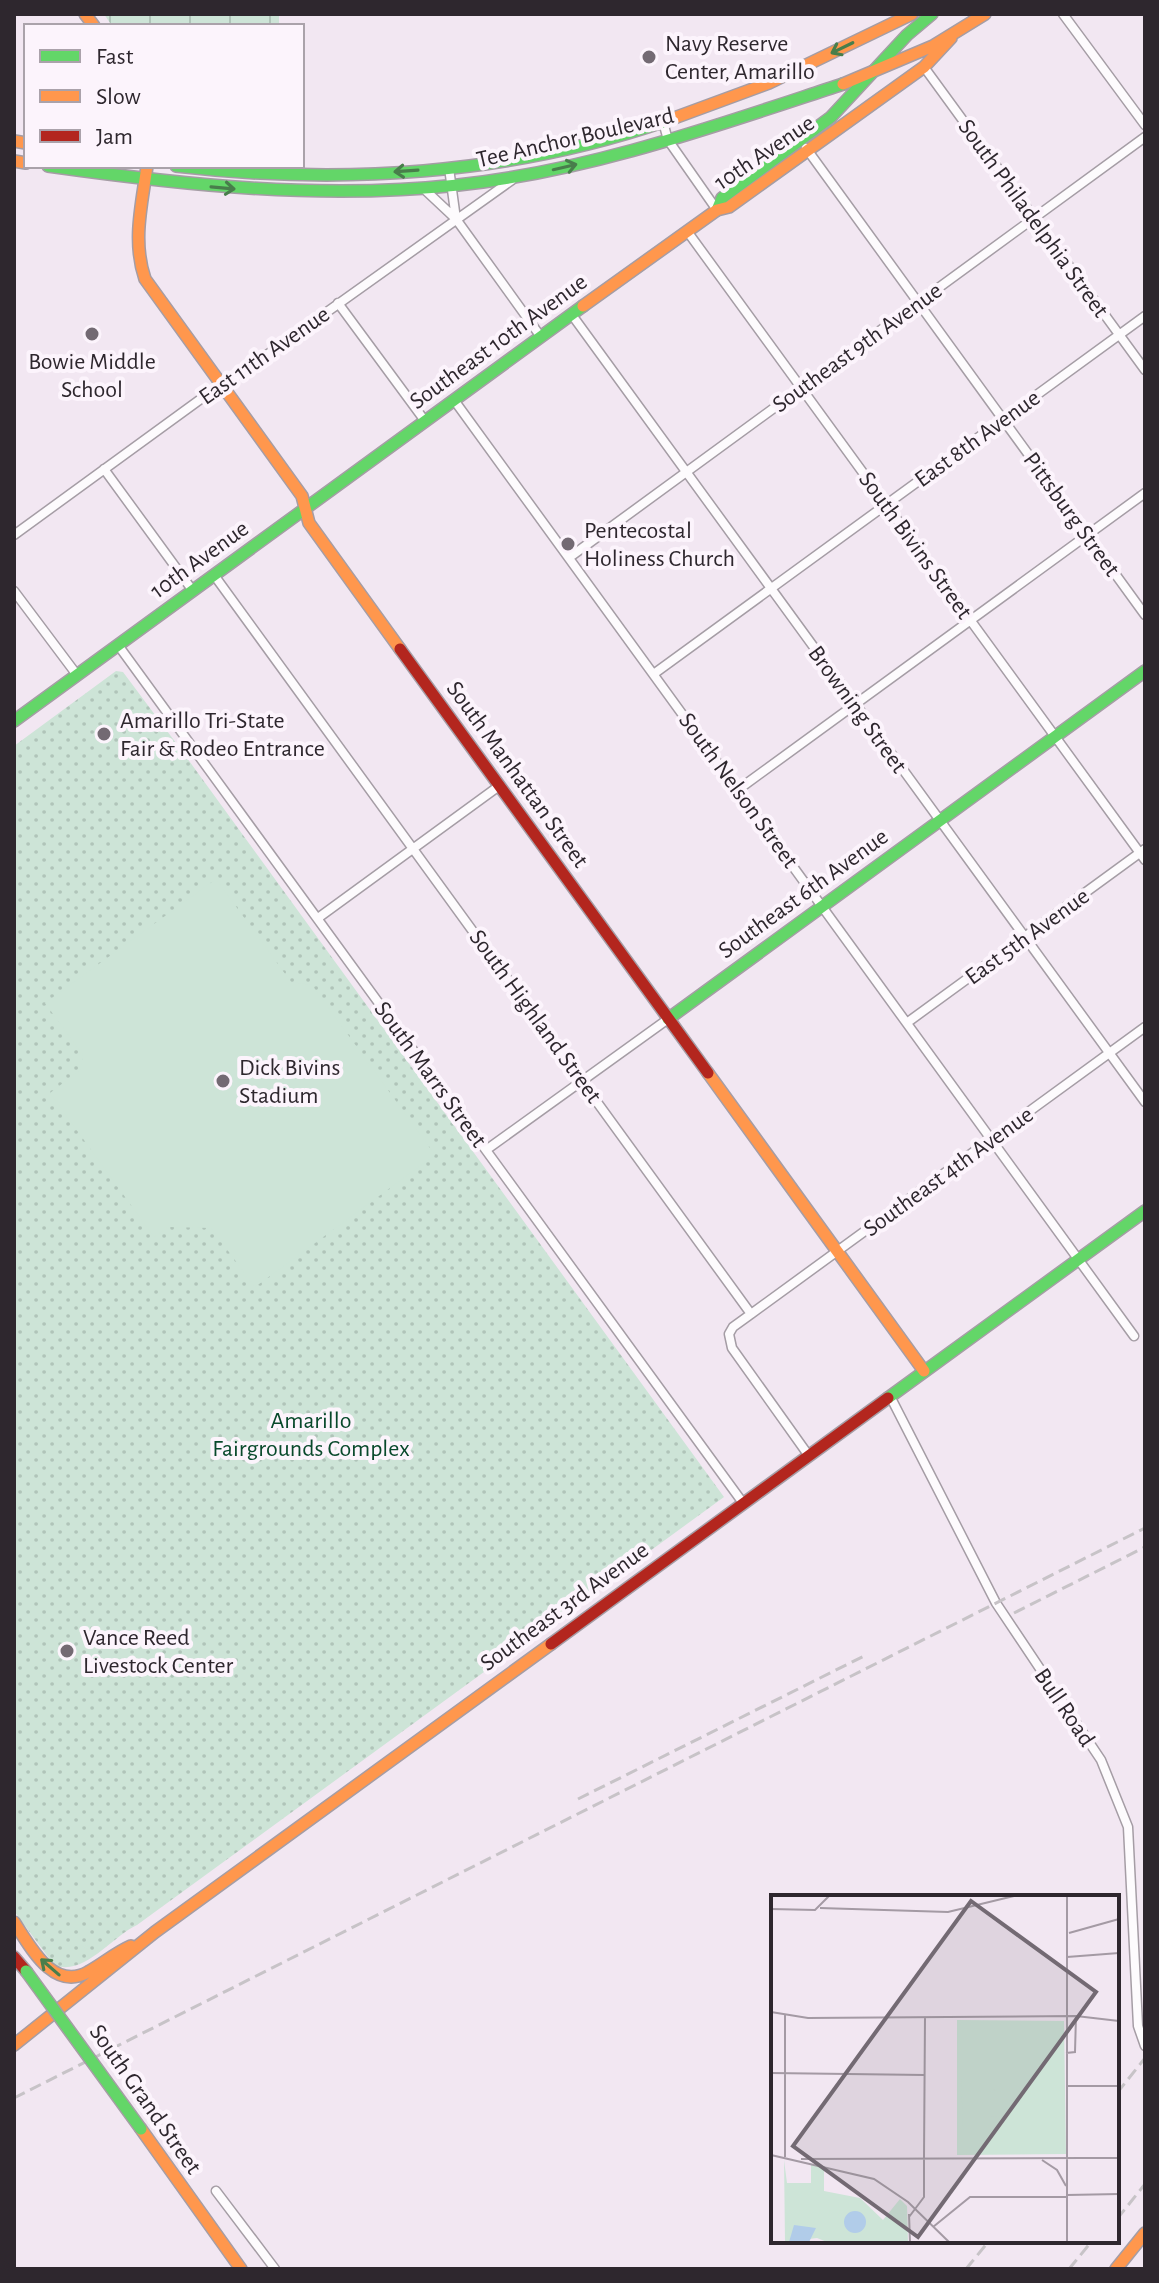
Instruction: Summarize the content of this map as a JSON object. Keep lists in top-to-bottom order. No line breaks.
{"streets":{"main road":["Tee Anchor Boulevard","10th Avenue","Southeast 10th Avenue","South Manhattan Street","Southeast 6th Avenue","Southeast 3rd Avenue","South Grand Street"],"street":["South Philadelphia Street","Southeast 9th Avenue","East 11th Avenue","East 8th Avenue","Pittsburg Street","South Bivins Street","Browning Street","South Nelson Street","East 5th Avenue","South Highland Street","South Marrs Street","Southeast 4th Avenue","Bull Road"]},"crossings":[["Tee Anchor Boulevard","10th Avenue"],["Tee Anchor Boulevard","East 11th Avenue"],["Tee Anchor Boulevard","South Manhattan Street"],["10th Avenue","South Philadelphia Street"],["10th Avenue","Southeast 10th Avenue"],["10th Avenue","Pittsburg Street"],["10th Avenue","South Manhattan Street"],["10th Avenue","South Highland Street"],["10th Avenue","South Marrs Street"],["South Philadelphia Street","Southeast 9th Avenue"],["South Philadelphia Street","East 8th Avenue"],["Southeast 10th Avenue","South Bivins Street"],["Southeast 10th Avenue","Browning Street"],["Southeast 10th Avenue","South Manhattan Street"],["Southeast 10th Avenue","South Nelson Street"],["Southeast 9th Avenue","Pittsburg Street"],["Southeast 9th Avenue","South Bivins Street"],["Southeast 9th Avenue","Browning Street"],["Southeast 9th Avenue","South Nelson Street"],["East 11th Avenue","South Manhattan Street"],["East 8th Avenue","Pittsburg Street"],["East 8th Avenue","South Bivins Street"],["East 8th Avenue","Browning Street"],["East 8th Avenue","South Nelson Street"],["South Bivins Street","Southeast 6th Avenue"],["South Bivins Street","East 5th Avenue"],["Browning Street","Southeast 6th Avenue"],["Browning Street","East 5th Avenue"],["Browning Street","Southeast 4th Avenue"],["South Manhattan Street","Southeast 6th Avenue"],["South Manhattan Street","Southeast 4th Avenue"],["South Manhattan Street","Southeast 3rd Avenue"],["South Nelson Street","Southeast 6th Avenue"],["South Nelson Street","East 5th Avenue"],["South Nelson Street","Southeast 4th Avenue"],["South Nelson Street","Southeast 3rd Avenue"],["Southeast 6th Avenue","South Highland Street"],["Southeast 6th Avenue","South Marrs Street"],["South Highland Street","Southeast 4th Avenue"],["South Marrs Street","Southeast 3rd Avenue"],["Southeast 3rd Avenue","Bull Road"]],"parks":["Amarillo Fairgrounds Complex"],"places":["Navy Reserve Center, Amarillo","Bowie Middle School","Pentecostal Holiness Church","Amarillo Tri-State Fair & Rodeo Entrance","Dick Bivins Stadium","Vance Reed Livestock Center"],"legend":["Fast","Slow","Jam"]}
